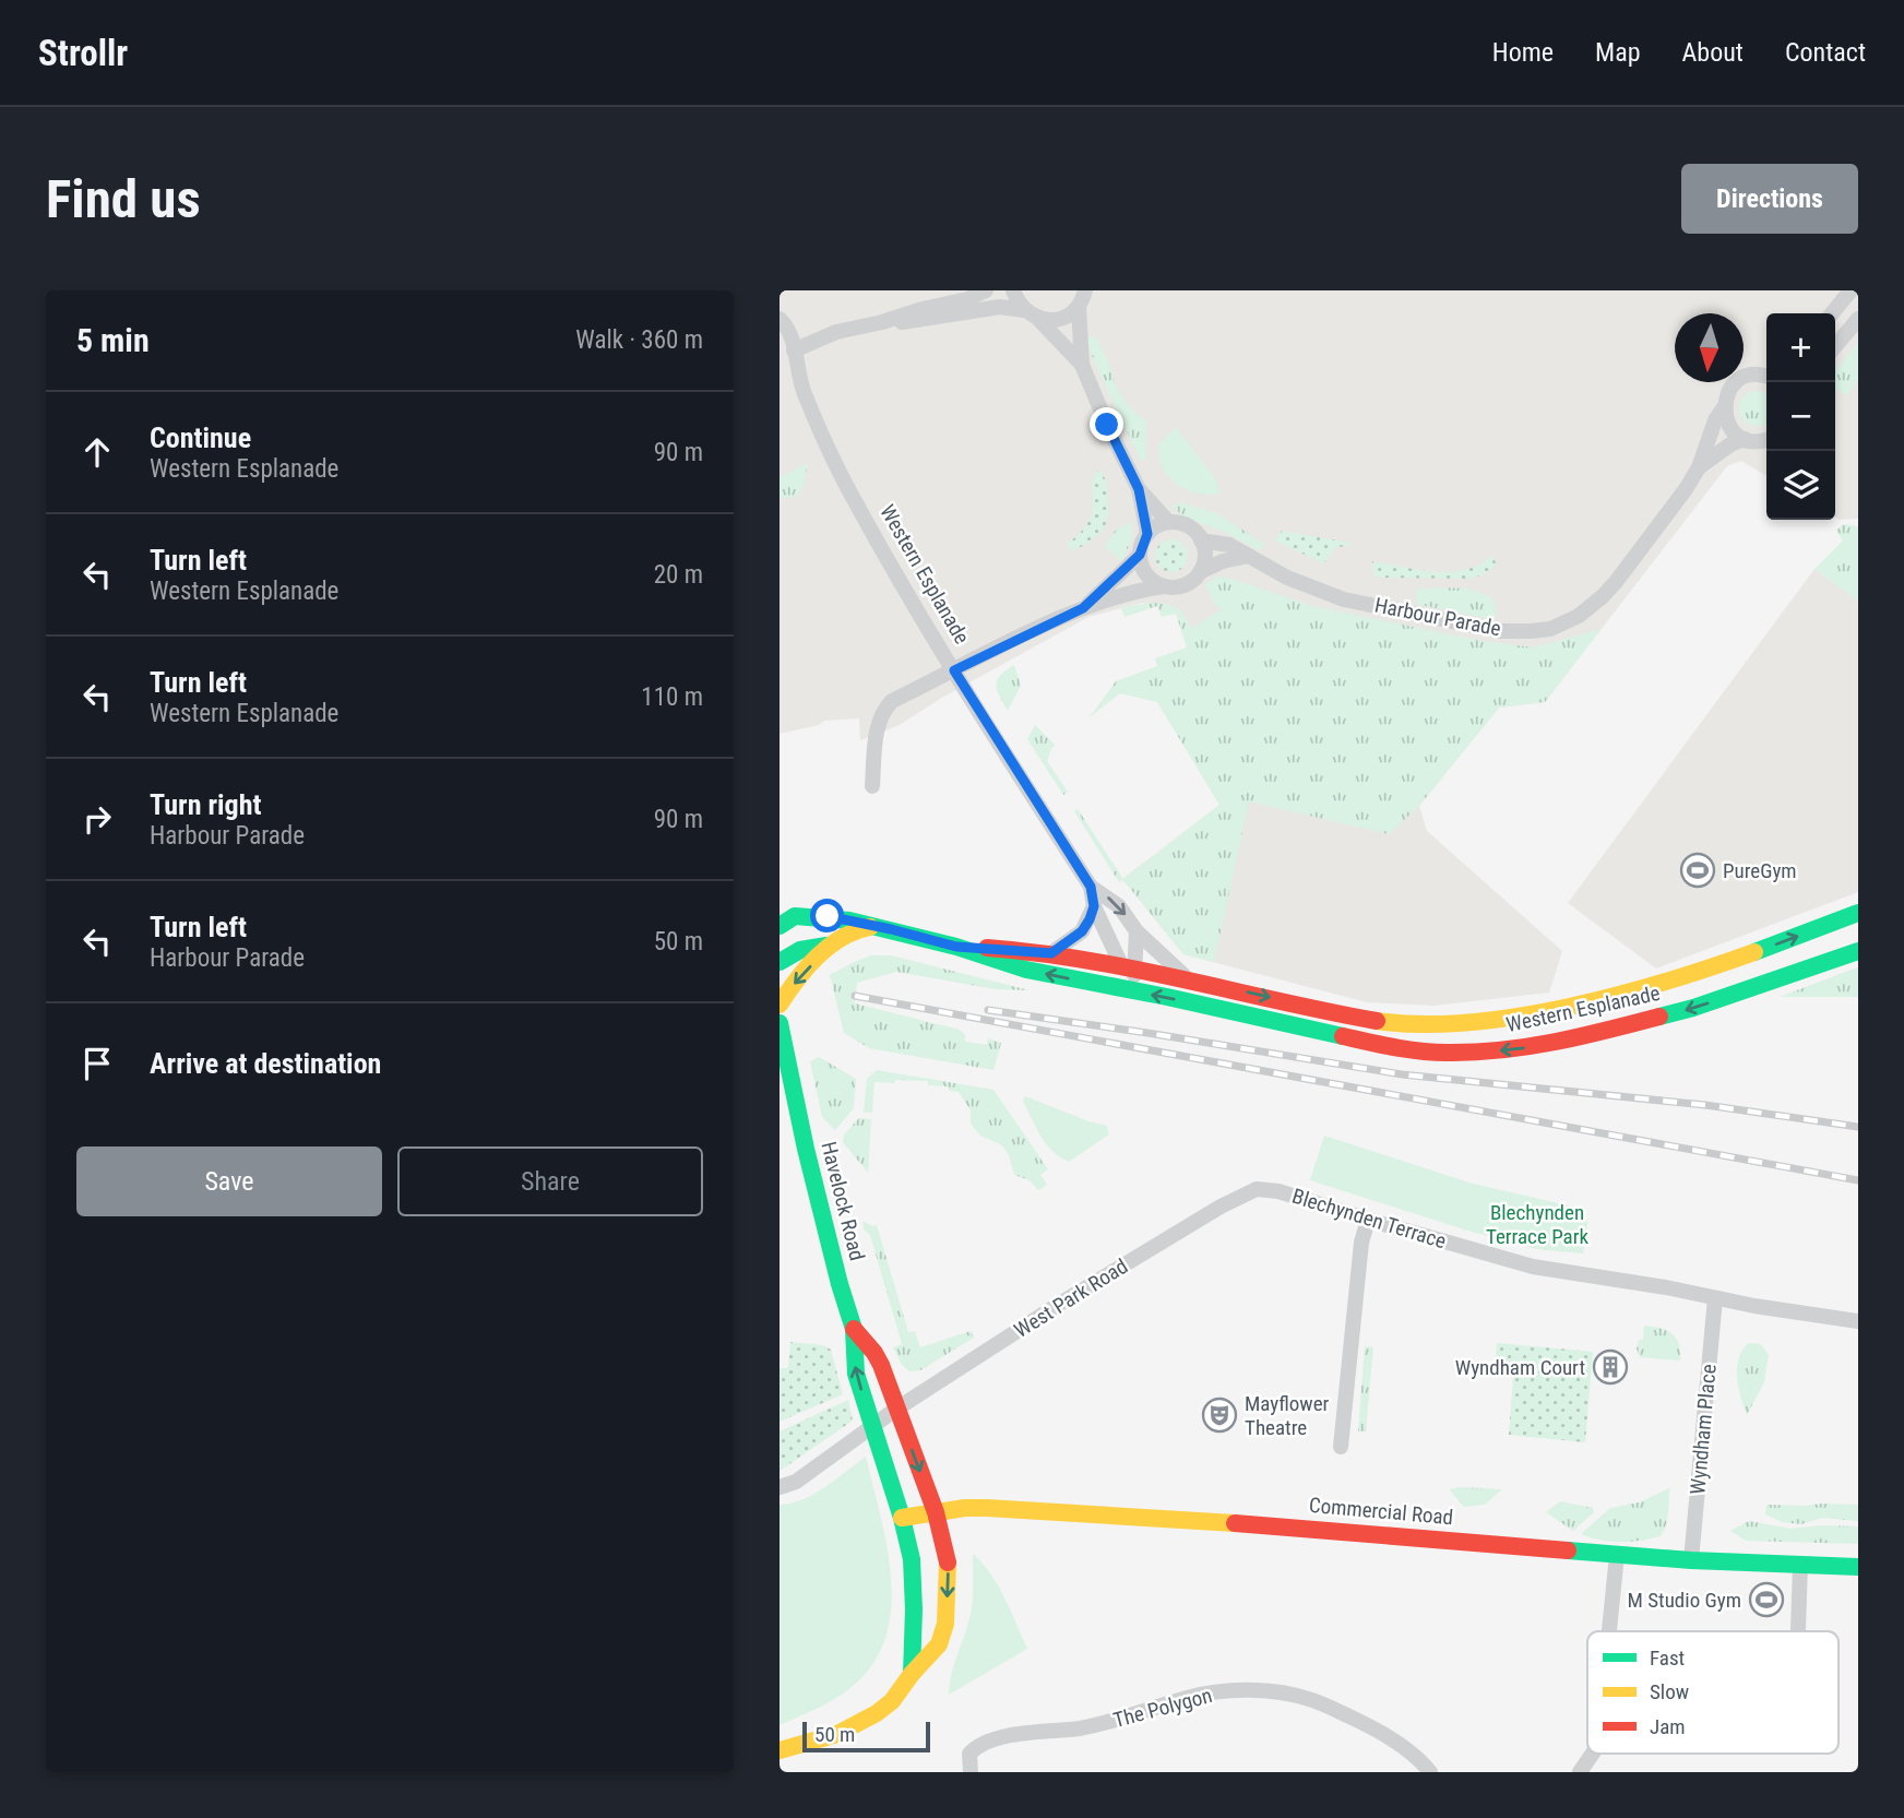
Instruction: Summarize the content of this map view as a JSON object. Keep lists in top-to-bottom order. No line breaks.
{"streets":{"main road":["Western Esplanade","Havelock Road","Commercial Road"],"street":["Harbour Parade","Blechynden Terrace","West Park Road","Wyndham Place","The Polygon"]},"crossings":[["Havelock Road","West Park Road"],["Havelock Road","Commercial Road"],["Blechynden Terrace","West Park Road"],["Blechynden Terrace","Wyndham Place"],["Wyndham Place","Commercial Road"]],"parks":["Blechynden Terrace Park"],"places":{"sports":["PureGym","M Studio Gym"],"building":["Wyndham Court"],"theatre":["Mayflower Theatre"]},"legend":["Fast","Slow","Jam"],"scale_bar":"50 m","north":"bottom","page":{"header":"Strollr","nav":["Home","Map","About","Contact"],"buttons":["Directions",["Save","Share"]],"title":"Find us","heading":["5 min","Walk · 360 m"],"map_buttons":["+","−"],"list":[["Continue","Western Esplanade","90 m"],["Turn left","Western Esplanade","20 m"],["Turn left","Western Esplanade","110 m"],["Turn right","Harbour Parade","90 m"],["Turn left","Harbour Parade","50 m"],"Arrive at destination"],"scale":"50 m"}}
